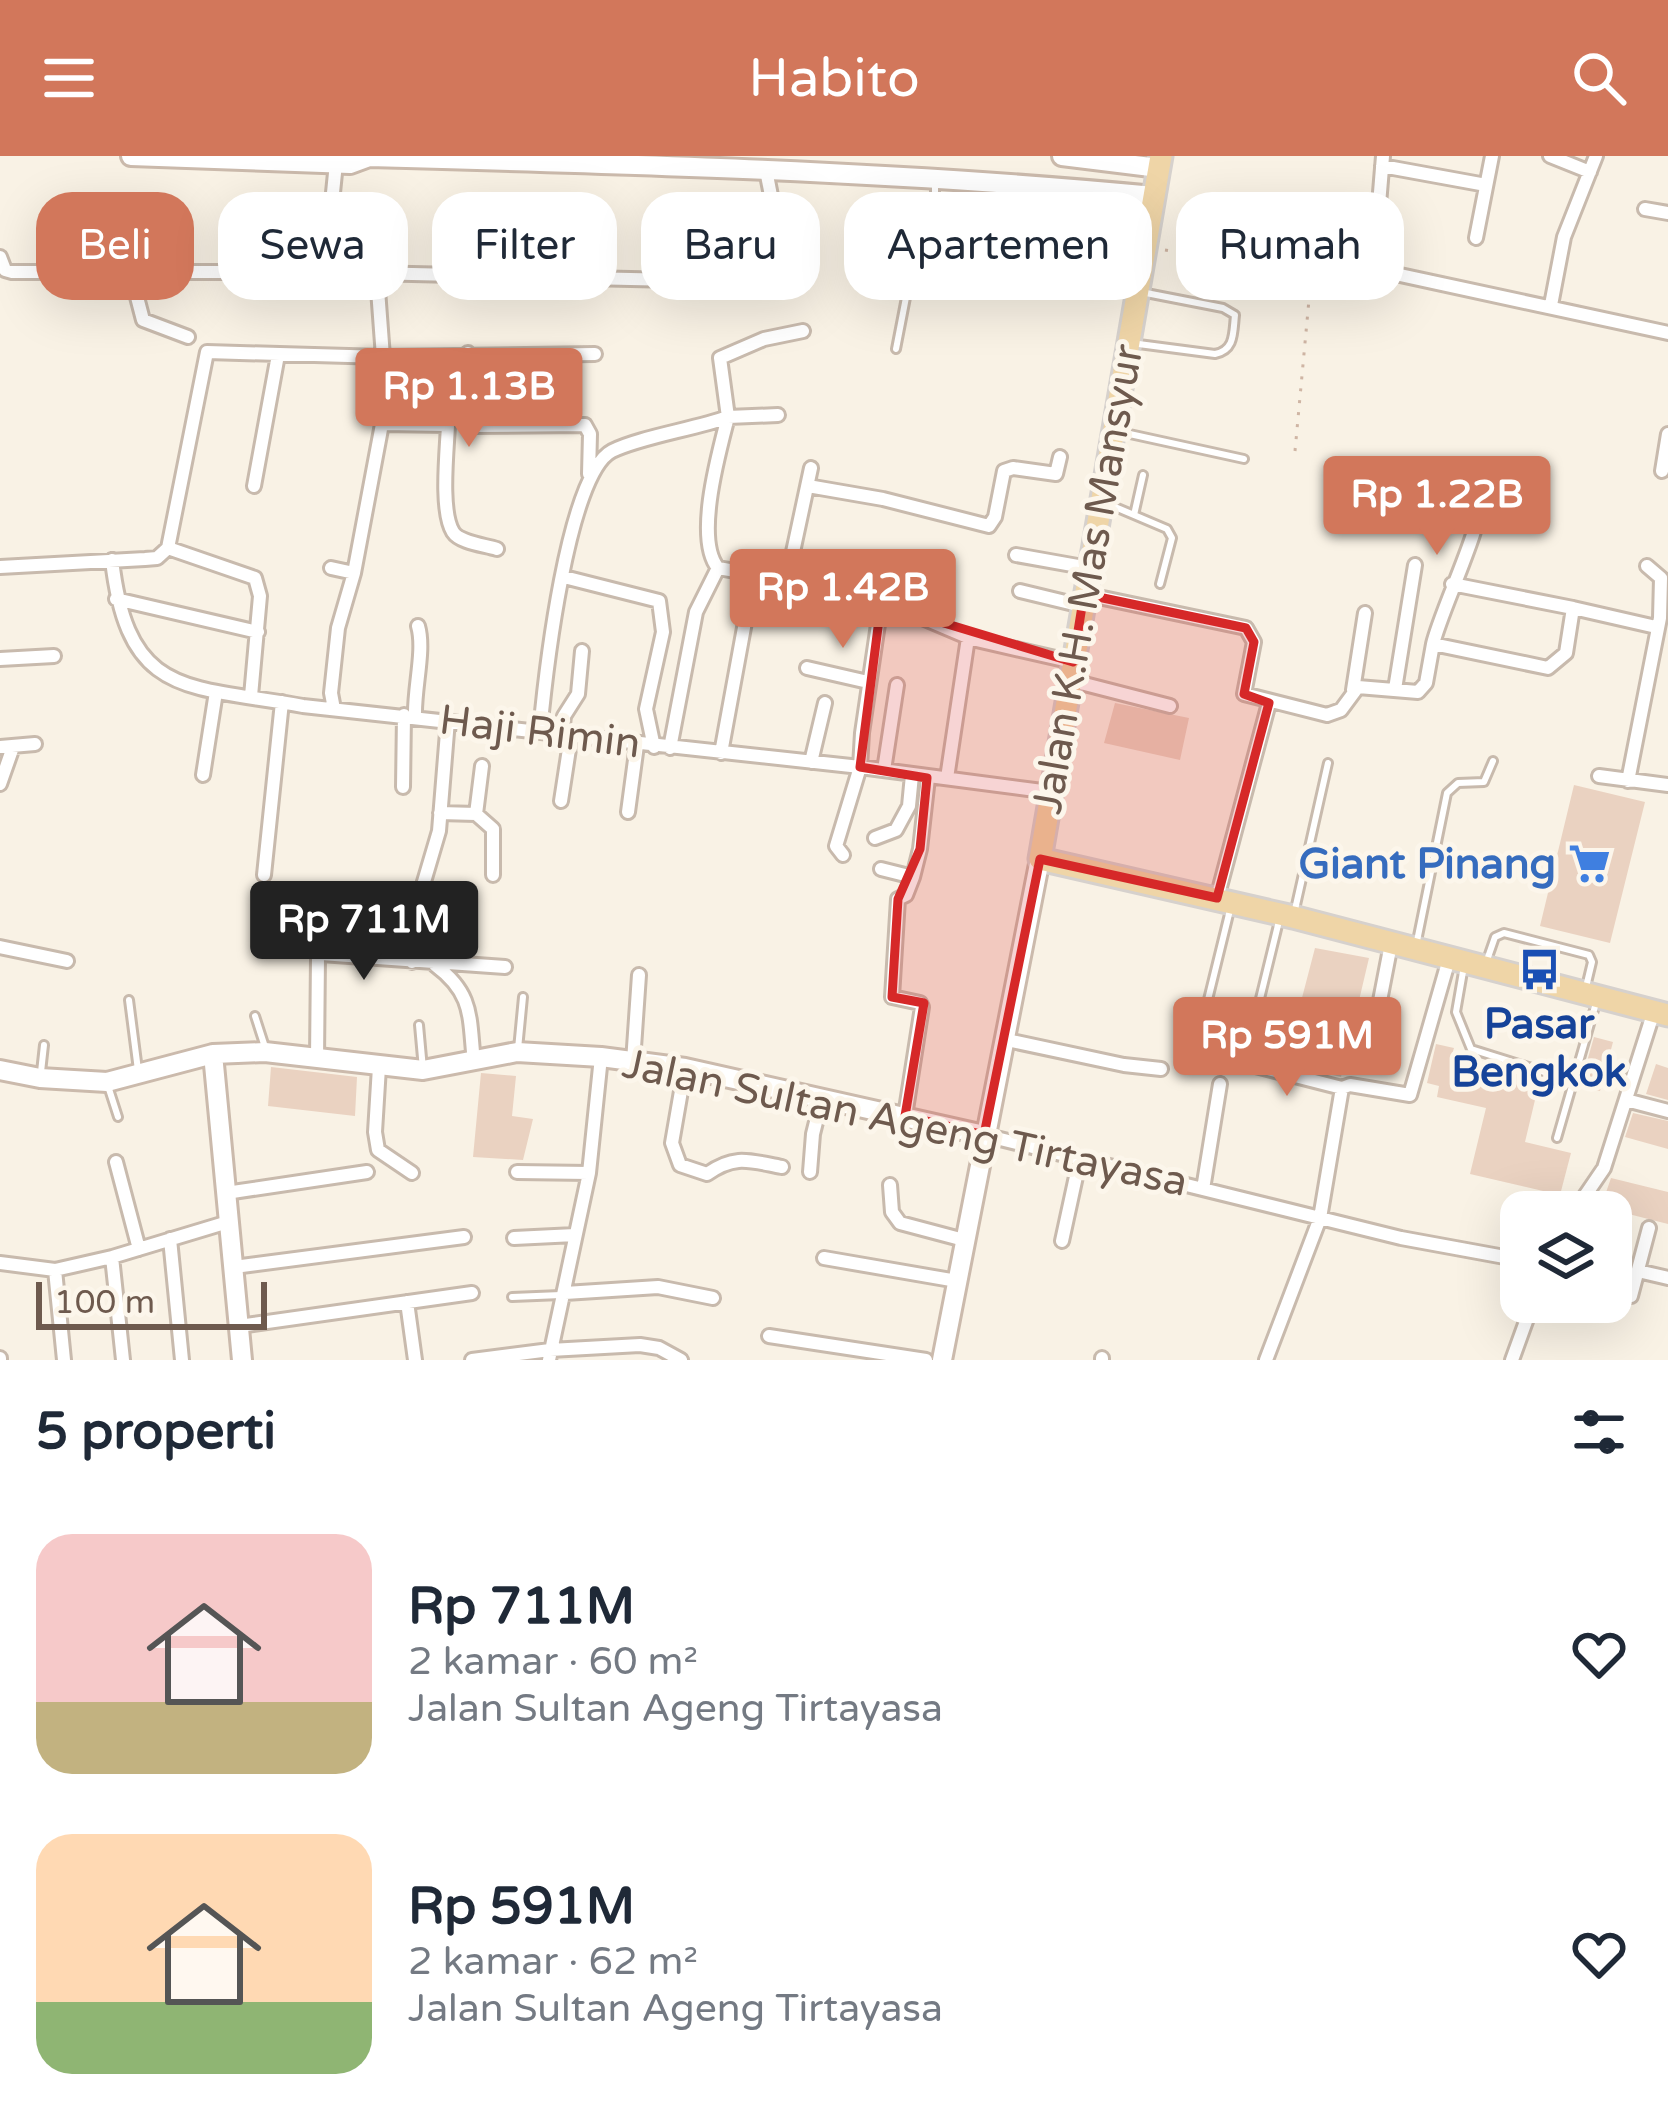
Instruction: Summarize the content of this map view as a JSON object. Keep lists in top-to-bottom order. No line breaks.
{"streets":{"main road":["Jalan K.H. Mas Mansyur","Jalan Sultan Ageng Tirtayasa"],"street":["Haji Rimin"]},"crossings":[["Jalan K.H. Mas Mansyur","Haji Rimin"]],"places":{"supermarket":["Giant Pinang"],"bus stop":["Pasar Bengkok"]},"scale_bar":"100 m","page":{"header":"Habito","chip":["Beli","Sewa","Filter","Baru","Apartemen","Rumah"],"price":["Rp 1.13B","Rp 1.22B","Rp 1.42B","Rp 711M","Rp 591M"],"scale":"100 m","heading":"5 properti","list":[{"name":"Rp 711M","note":"2 kamar · 60 m² · Jalan Sultan Ageng Tirtayasa"},{"name":"Rp 591M","note":"2 kamar · 62 m² · Jalan Sultan Ageng Tirtayasa"}]}}
